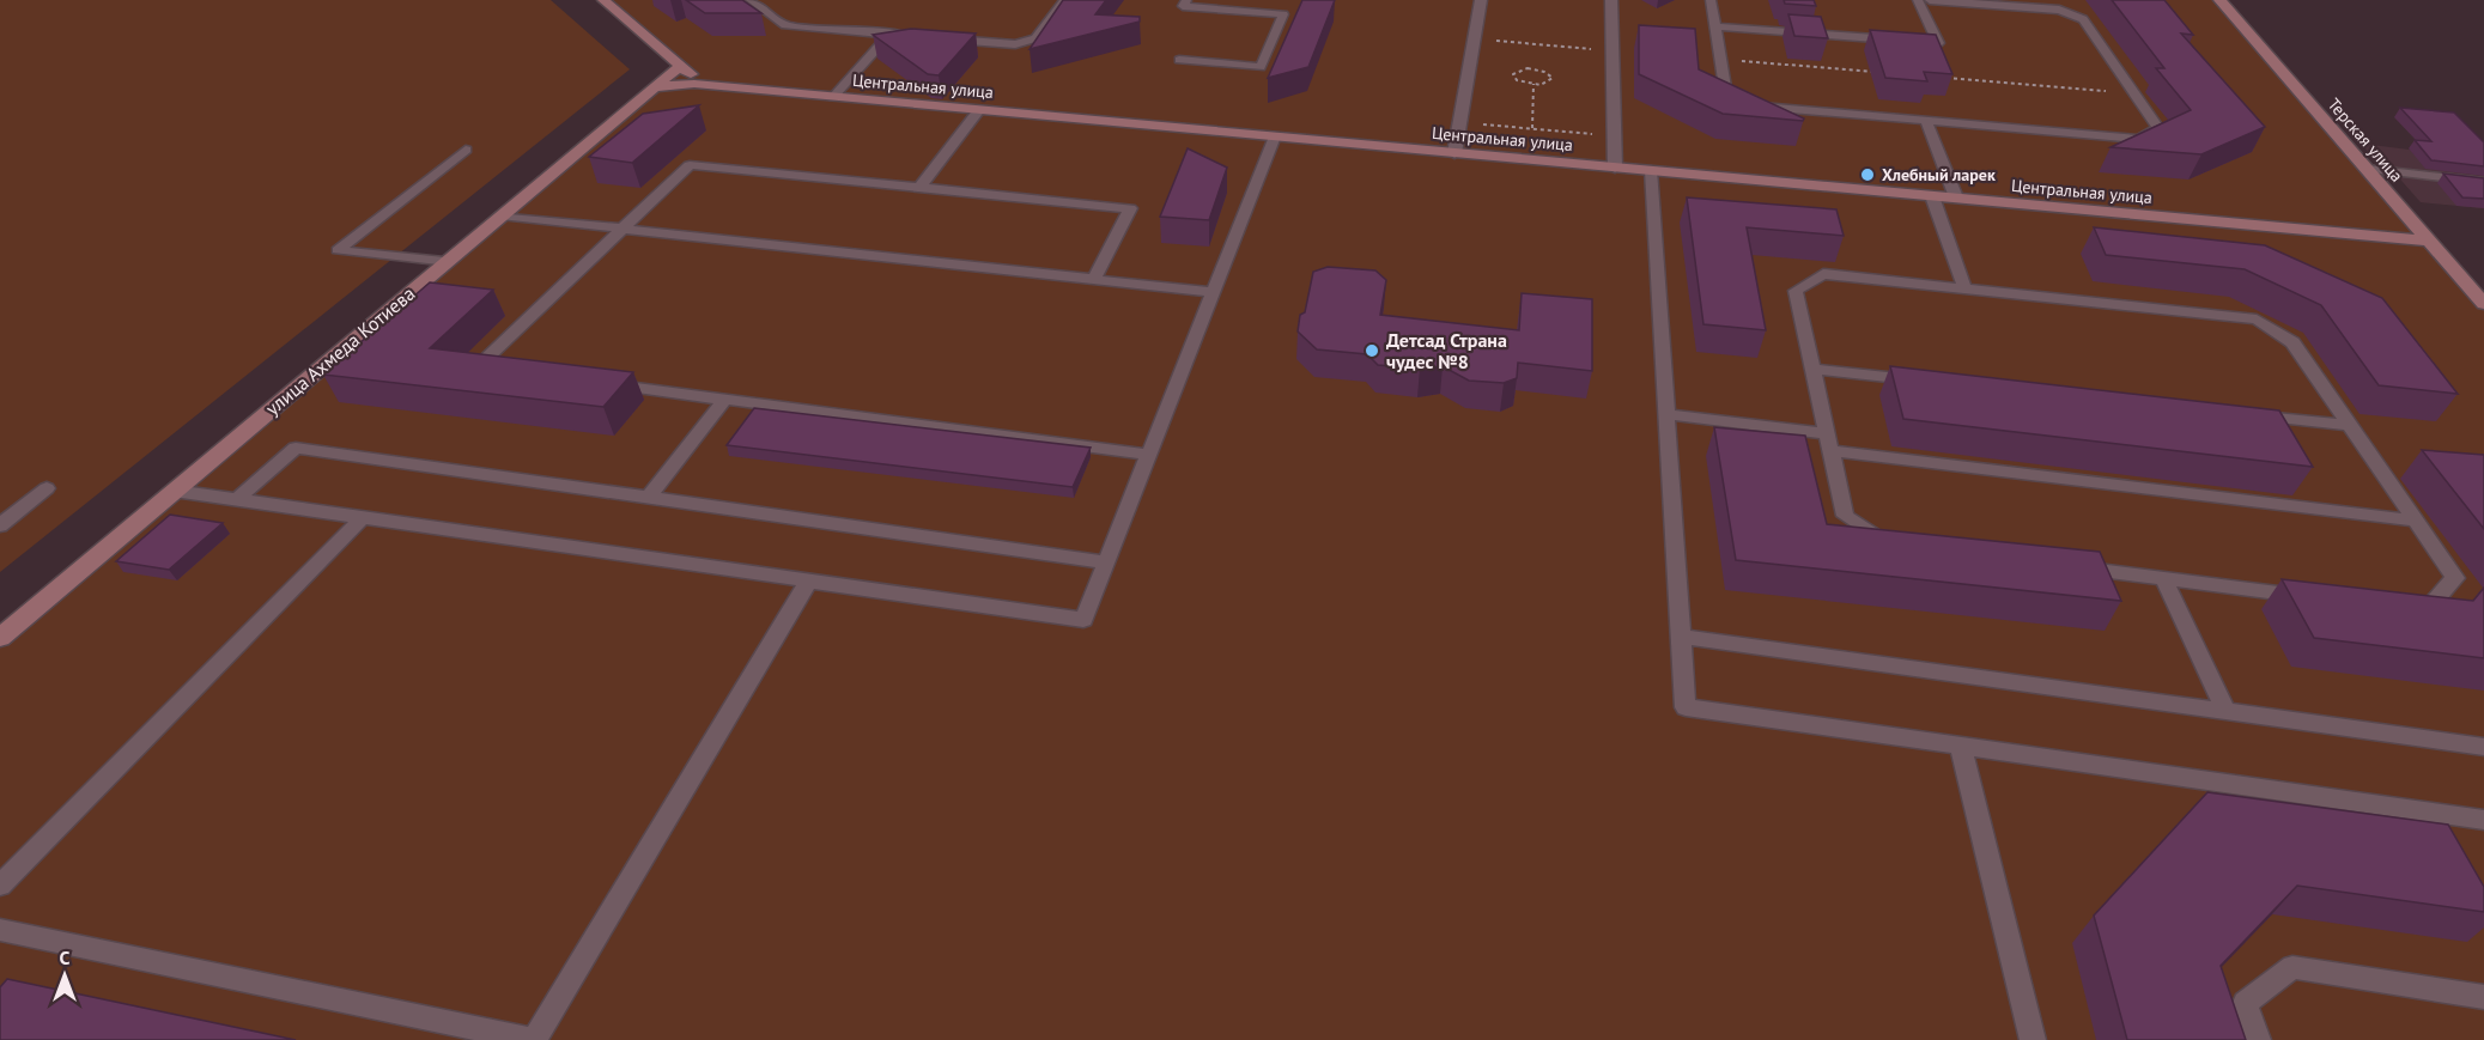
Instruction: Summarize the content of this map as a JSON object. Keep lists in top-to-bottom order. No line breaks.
{"streets":{"street":["Центральная улица","Терская улица","улица Ахмеда Котиева"]},"crossings":[["Центральная улица","Терская улица"],["Центральная улица","улица Ахмеда Котиева"]],"places":["Хлебный ларек","Детсад Страна чудес №8"],"north":"top"}
